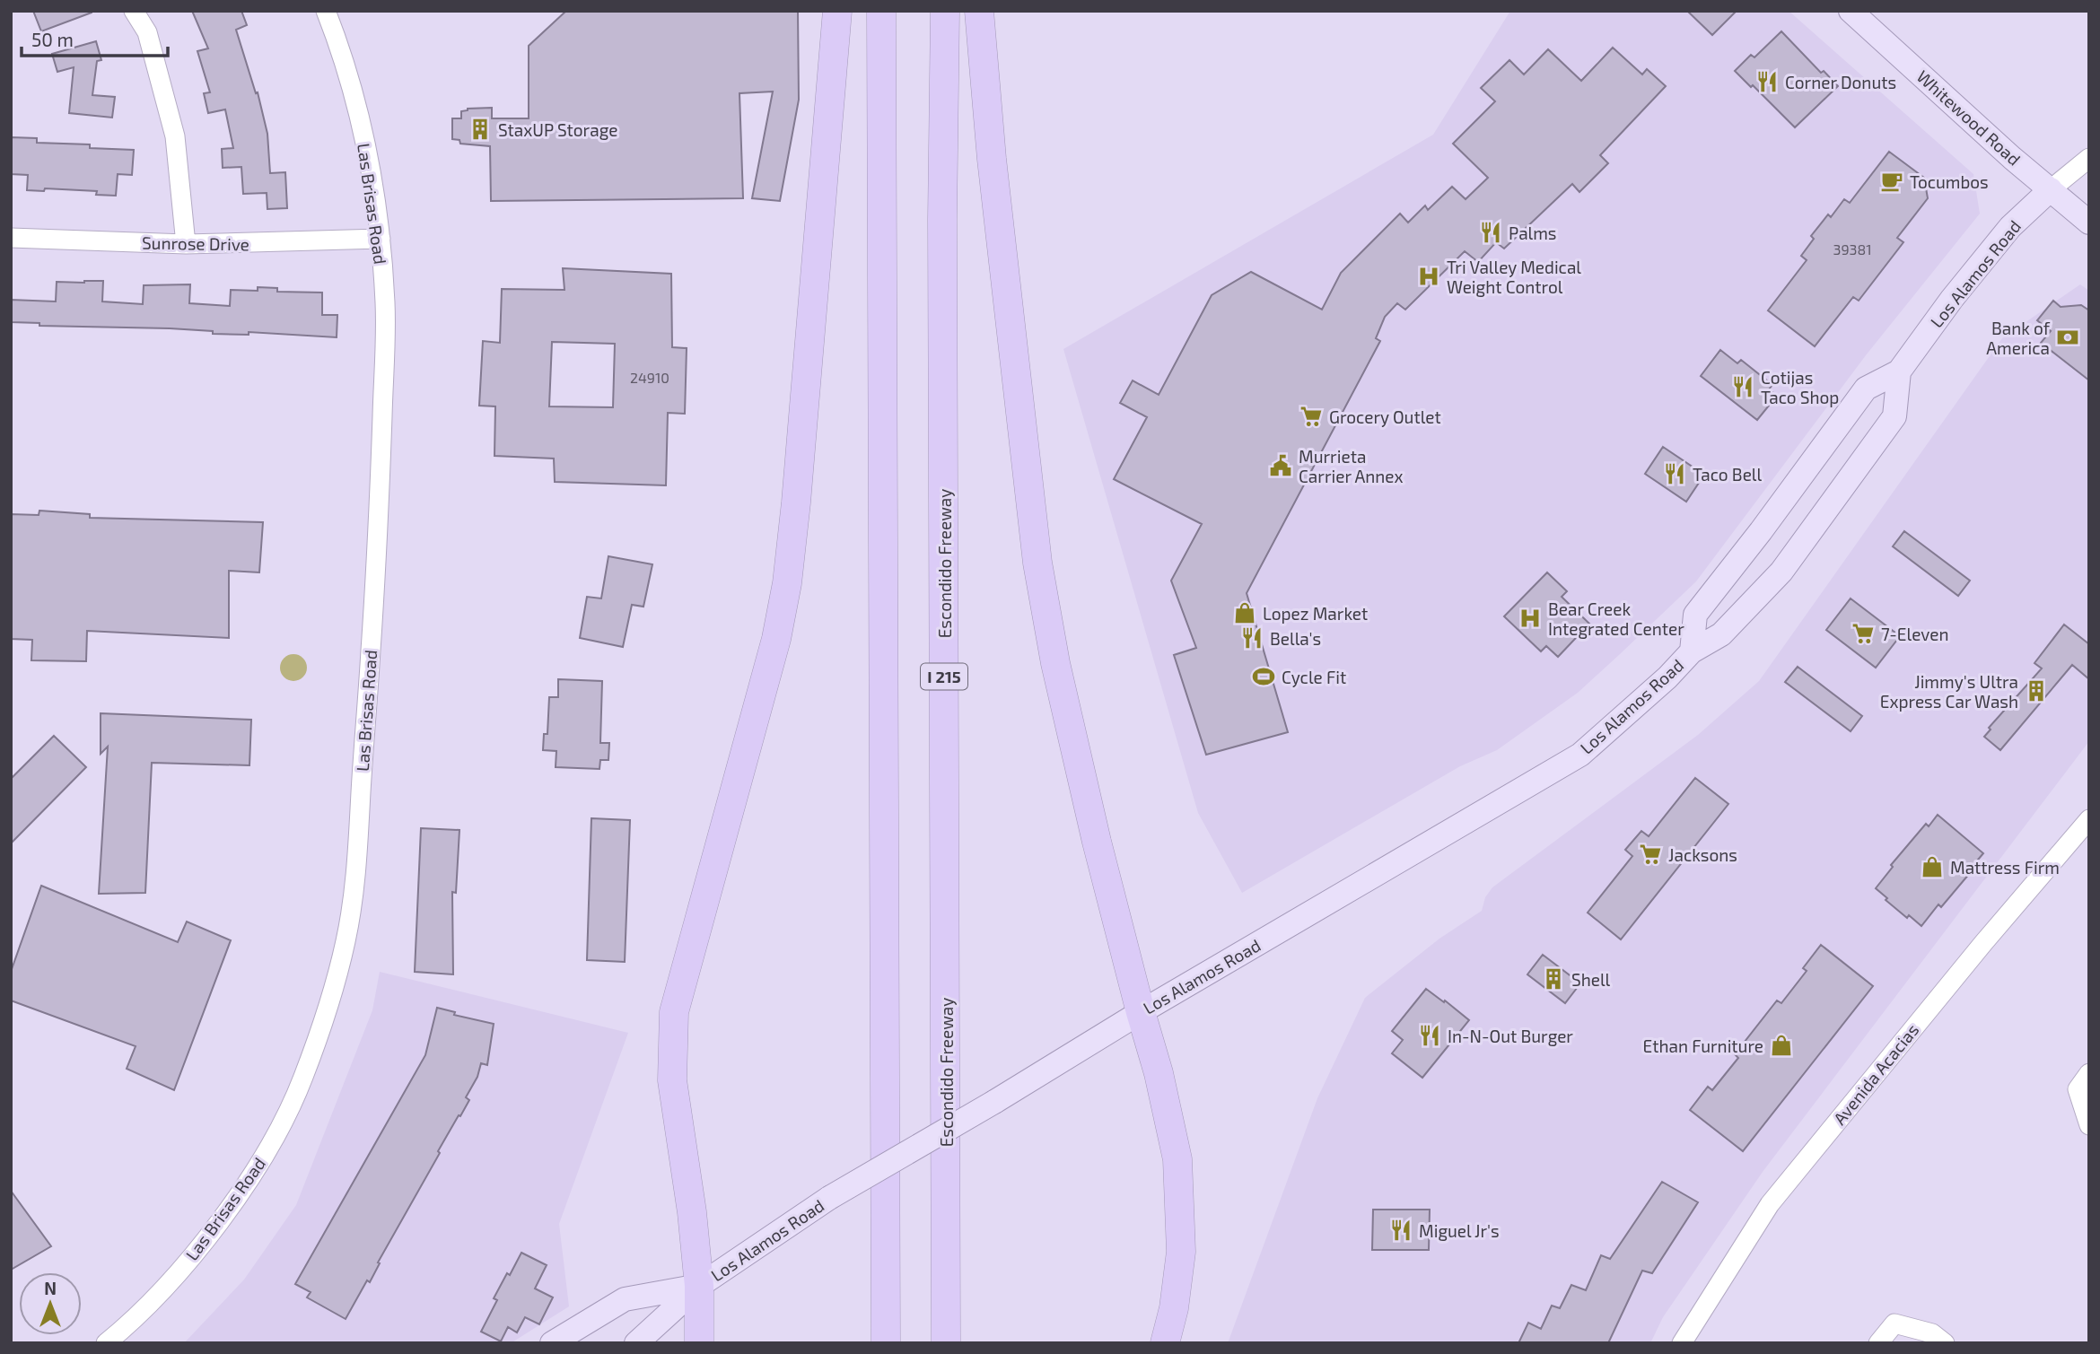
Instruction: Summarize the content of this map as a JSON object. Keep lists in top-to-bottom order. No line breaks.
{"streets":{"highway":["Escondido Freeway","I 215"],"main road":["Whitewood Road","Los Alamos Road"],"street":["Las Brisas Road","Sunrose Drive","Avenida Acacias"]},"crossings":[["Whitewood Road","Los Alamos Road"],["Las Brisas Road","Sunrose Drive"]],"places":{"restaurant":["Corner Donuts","Palms","Cotijas Taco Shop","Taco Bell","Bella's","In-N-Out Burger","Miguel Jr's"],"building":["StaxUP Storage","Jimmy's Ultra Express Car Wash","Shell"],"cafe":["Tocumbos"],"hospital":["Tri Valley Medical Weight Control","Bear Creek Integrated Center"],"bank":["Bank of America"],"supermarket":["Grocery Outlet","7-Eleven","Jacksons"],"public building":["Murrieta Carrier Annex"],"shop":["Lopez Market","Mattress Firm","Ethan Furniture"],"sports":["Cycle Fit"]},"house_numbers":["39381","24910"],"scale_bar":"50 m","north":"top"}
